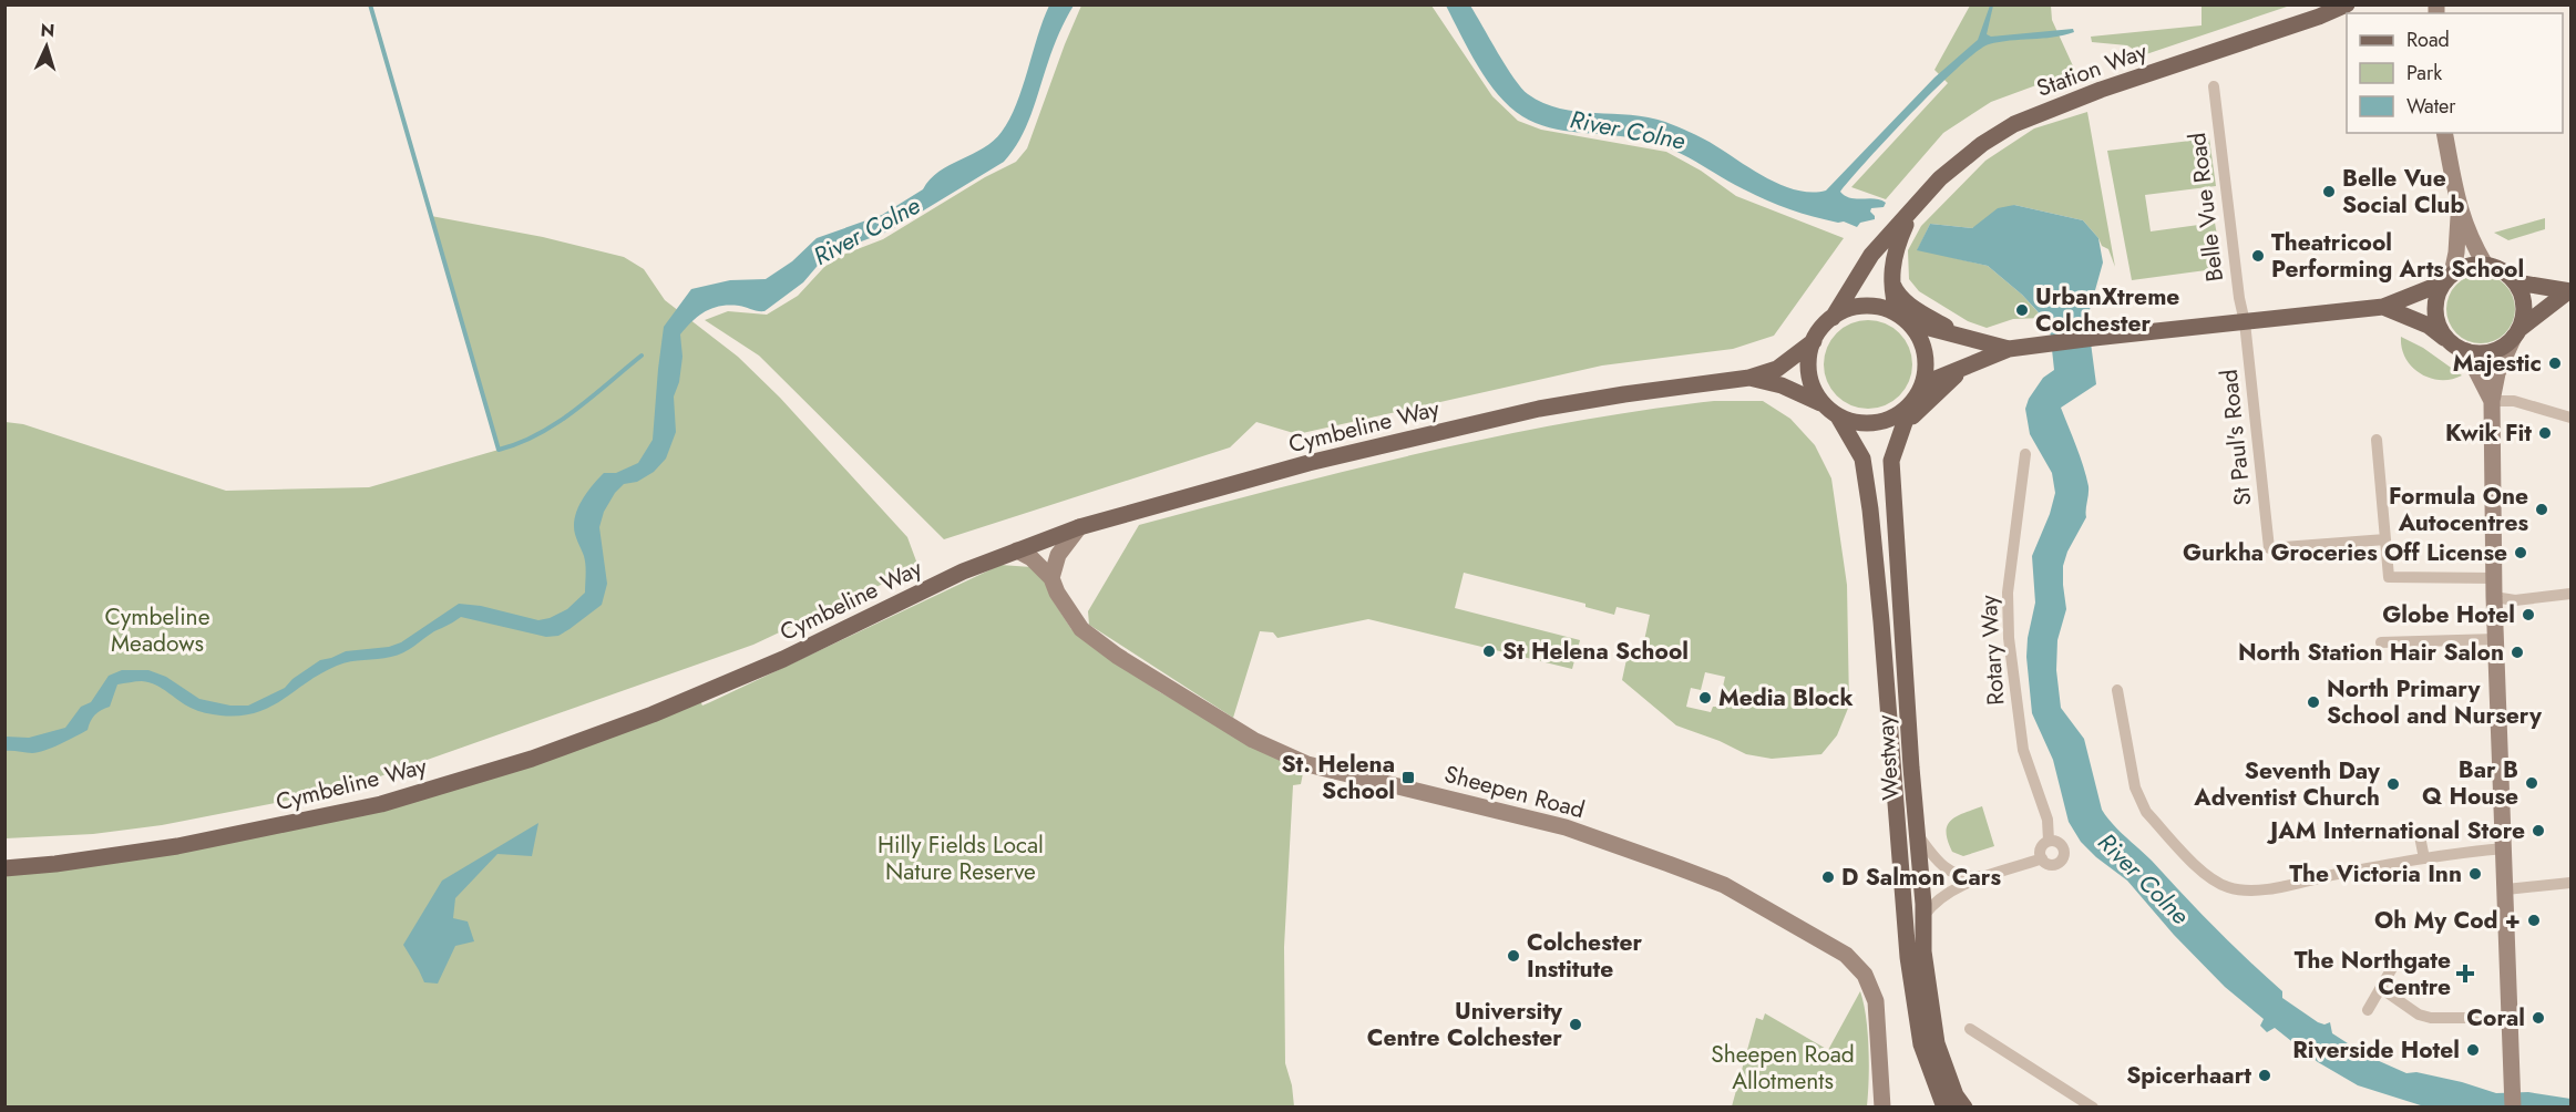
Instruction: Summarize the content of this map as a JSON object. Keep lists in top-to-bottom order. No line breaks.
{"streets":{"main road":["Station Way","Cymbeline Way","Westway"],"street":["Belle Vue Road","St Paul's Road","Rotary Way","Sheepen Road"]},"crossings":[["Station Way","Westway"],["Belle Vue Road","St Paul's Road"],["Cymbeline Way","Sheepen Road"]],"water":["River Colne"],"parks":["Cymbeline Meadows","Hilly Fields Local Nature Reserve","Sheepen Road Allotments"],"places":{"other":["Belle Vue Social Club","Theatricool Performing Arts School","UrbanXtreme Colchester","Majestic","Kwik Fit","Formula One Autocentres","Gurkha Groceries Off License","Globe Hotel","St Helena School","North Station Hair Salon","Media Block","North Primary School and Nursery","Bar B Q House","Seventh Day Adventist Church","JAM International Store","The Victoria Inn","D Salmon Cars","Oh My Cod +","Colchester Institute","Coral","University Centre Colchester","Riverside Hotel","Spicerhaart"],"transit":["St. Helena School"],"health":["The Northgate Centre"]},"legend":["Road","Park","Water"],"north":"top"}
